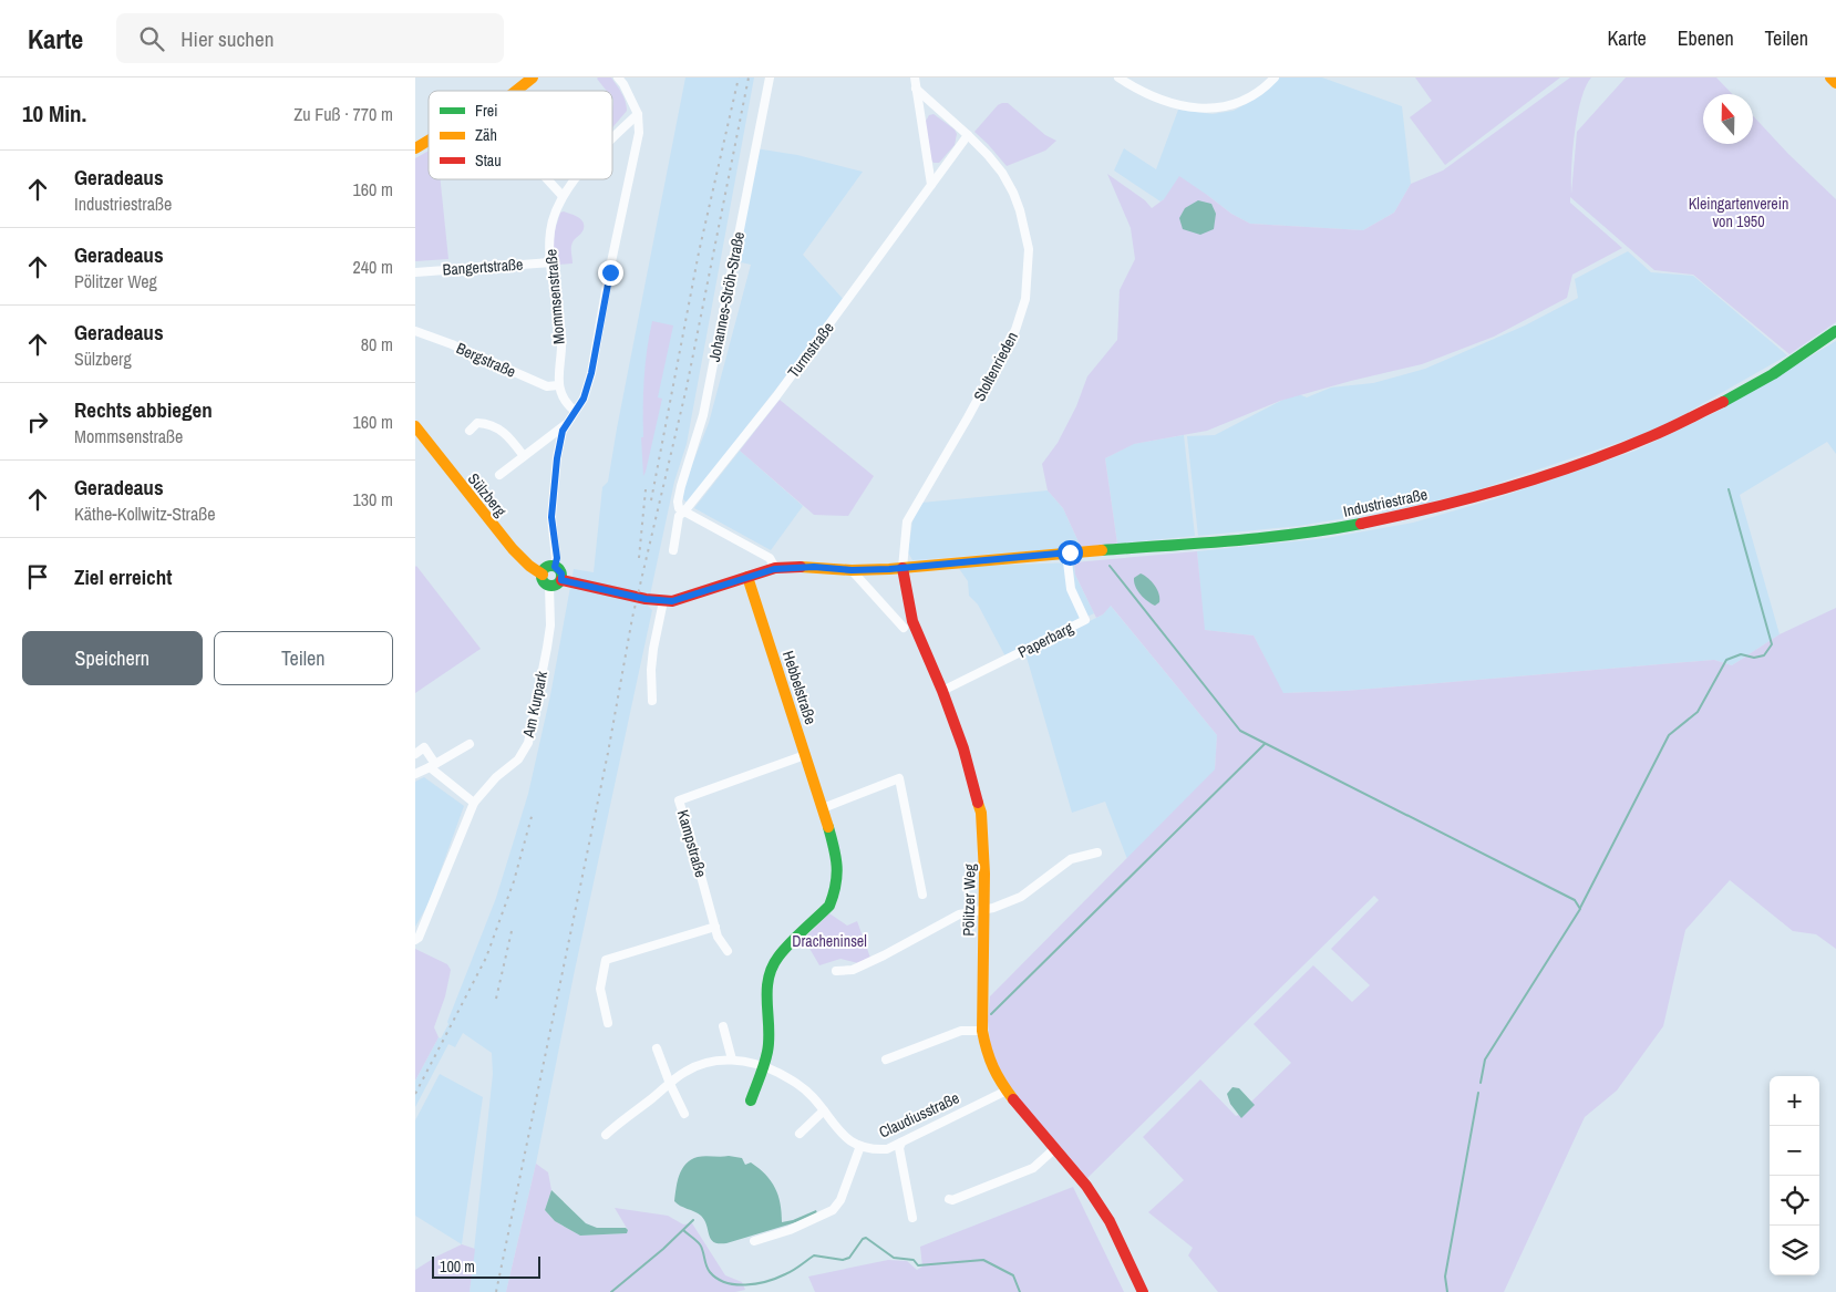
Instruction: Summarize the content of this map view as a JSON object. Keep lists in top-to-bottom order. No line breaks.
{"streets":{"main road":["Sülzberg","Industriestraße","Hebbelstraße","Pölitzer Weg"],"street":["Bangertstraße","Mommsenstraße","Johannes-Ströh-Straße","Turmstraße","Bergstraße","Stoltenrieden","Paperbarg","Am Kurpark","Kampstraße","Claudiusstraße"]},"crossings":[["Bangertstraße","Mommsenstraße"],["Mommsenstraße","Bergstraße"],["Johannes-Ströh-Straße","Turmstraße"],["Turmstraße","Stoltenrieden"],["Stoltenrieden","Industriestraße"],["Stoltenrieden","Pölitzer Weg"],["Sülzberg","Am Kurpark"],["Industriestraße","Paperbarg"],["Industriestraße","Pölitzer Weg"],["Paperbarg","Pölitzer Weg"],["Hebbelstraße","Kampstraße"],["Hebbelstraße","Claudiusstraße"],["Pölitzer Weg","Claudiusstraße"]],"parks":["Kleingartenverein von 1950","Dracheninsel"],"legend":["Frei","Zäh","Stau"],"scale_bar":"100 m","north":"top","page":{"header":"Karte","search":"Hier suchen","nav":["Karte","Ebenen","Teilen"],"heading":["10 Min.","Zu Fuß · 770 m"],"list":[["Geradeaus","Industriestraße","160 m"],["Geradeaus","Pölitzer Weg","240 m"],["Geradeaus","Sülzberg","80 m"],["Rechts abbiegen","Mommsenstraße","160 m"],["Geradeaus","Käthe-Kollwitz-Straße","130 m"],"Ziel erreicht"],"buttons":["Speichern","Teilen"],"map_buttons":["+","−"],"scale":"100 m"}}
